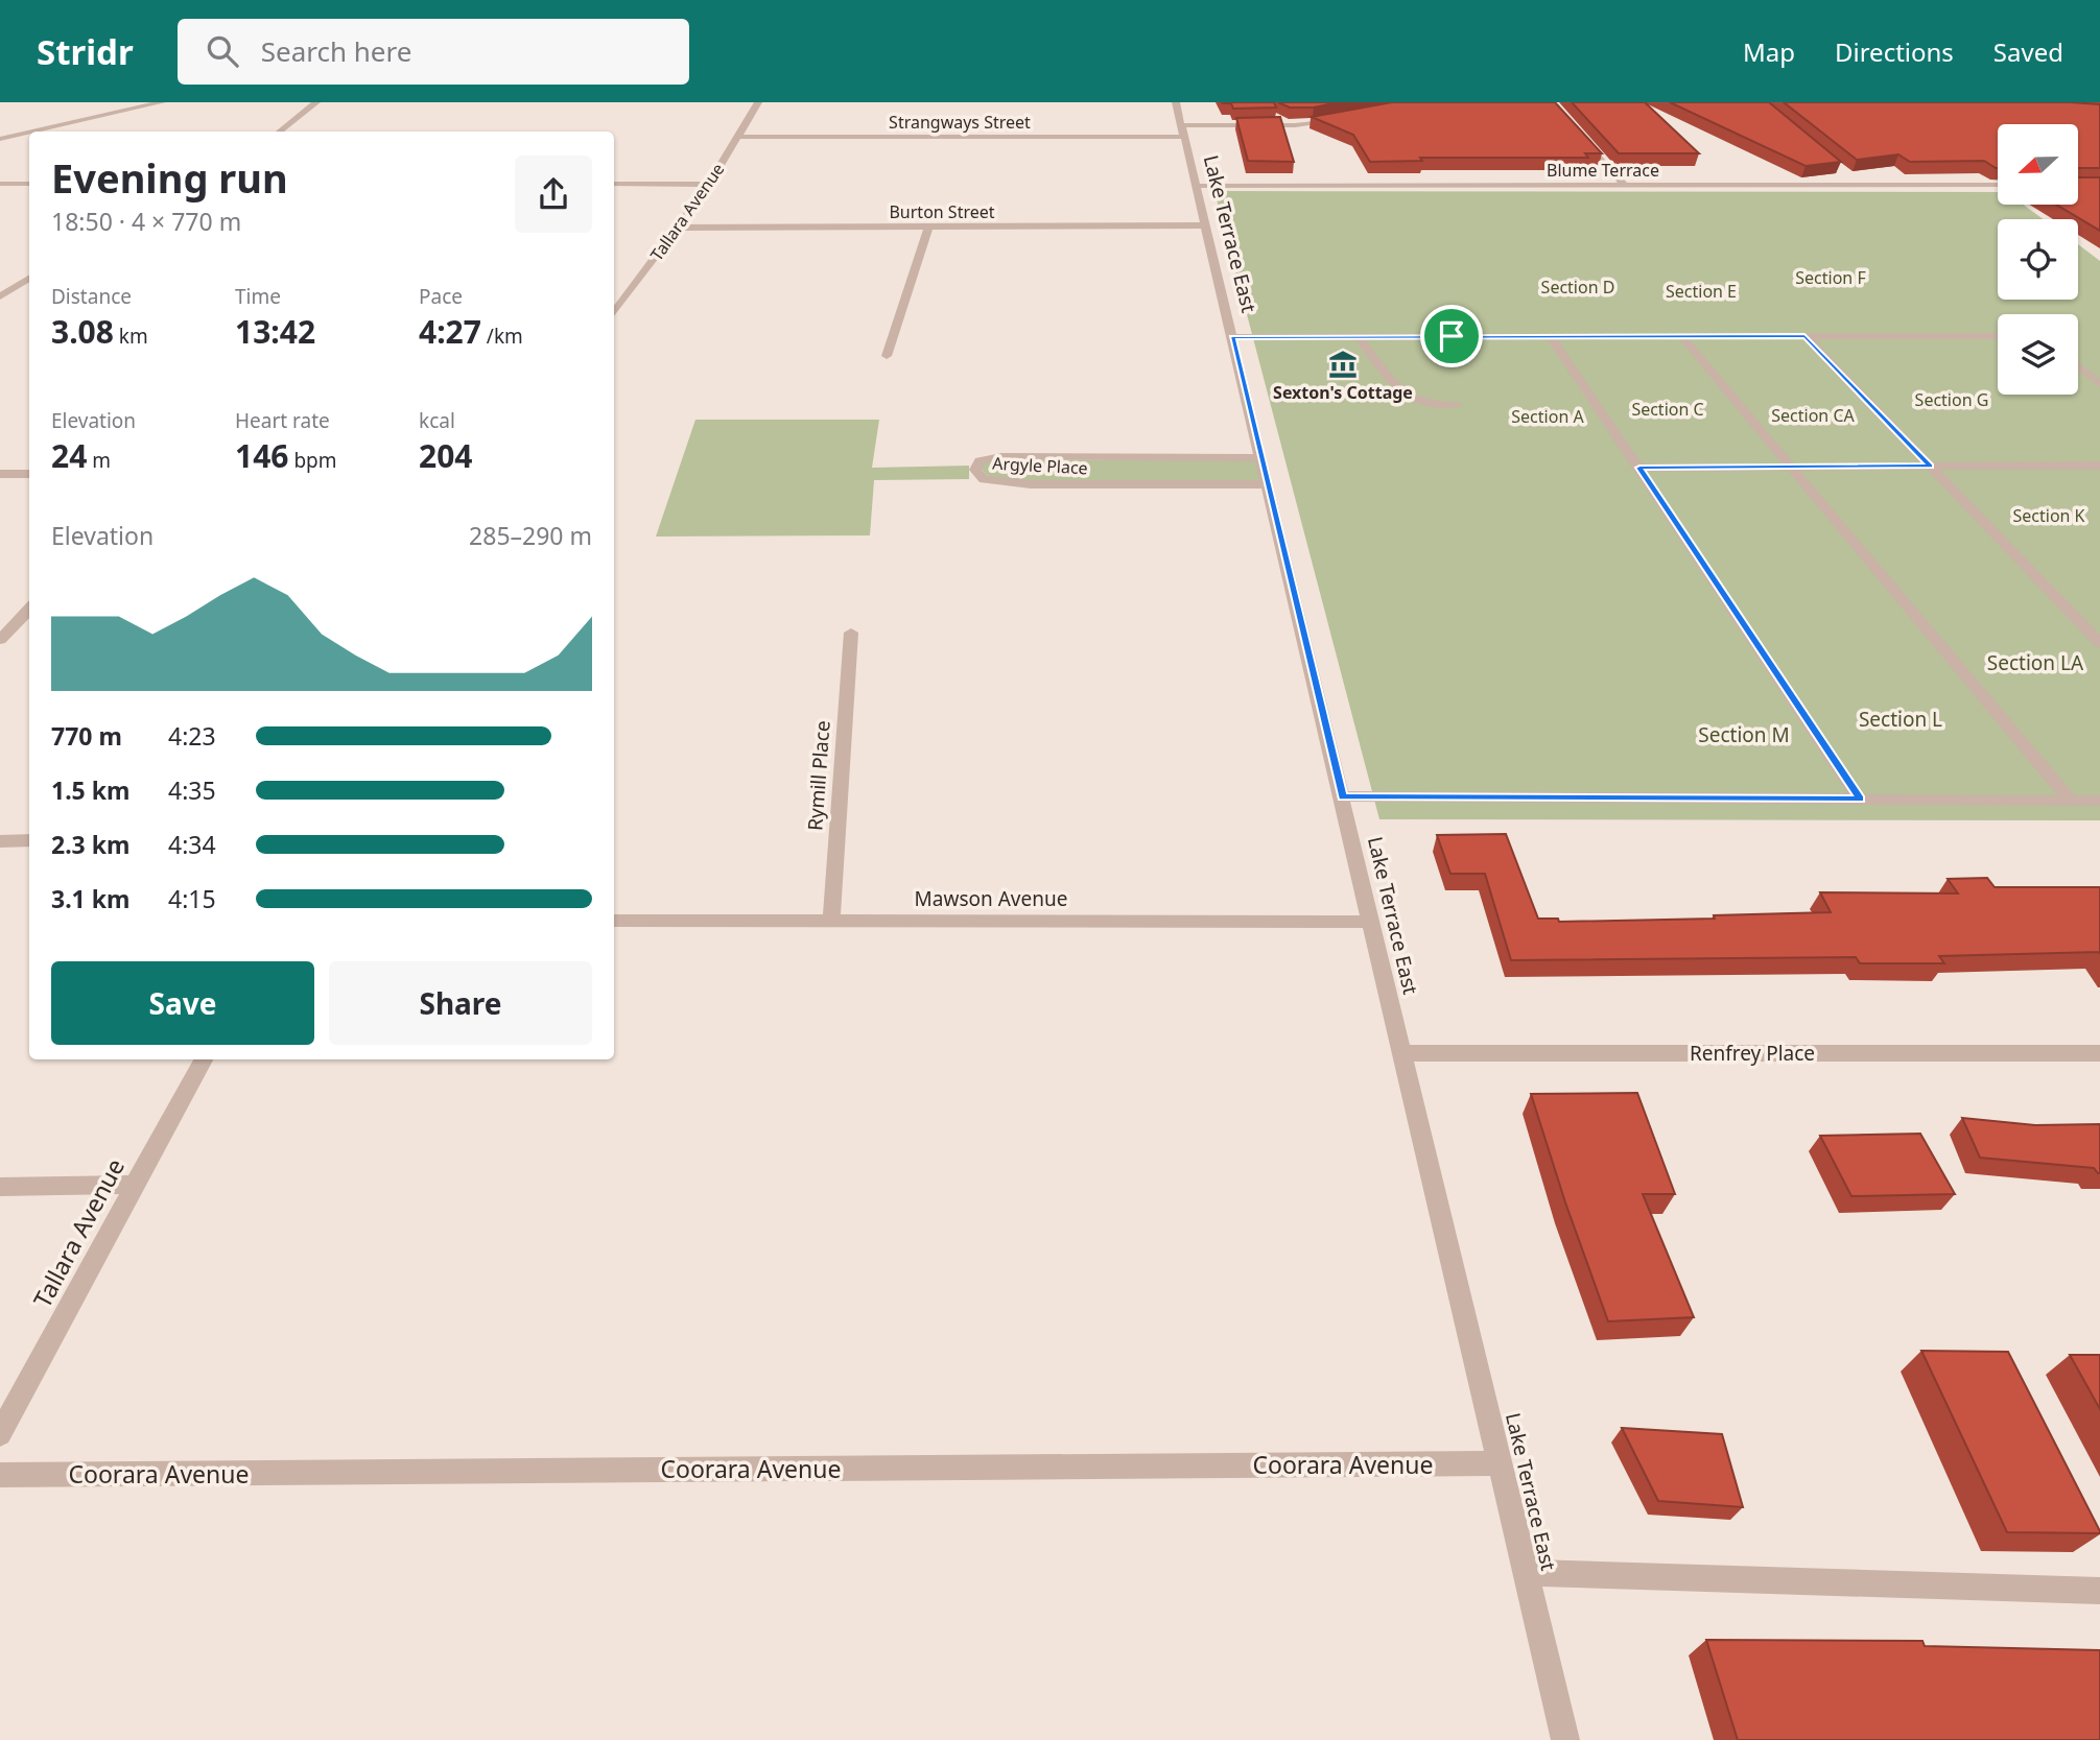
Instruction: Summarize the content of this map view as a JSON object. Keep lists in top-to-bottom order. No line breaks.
{"streets":{"street":["Strangways Street","Blume Terrace","Tallara Avenue","Burton Street","Lake Terrace East","Argyle Place","Rymill Place","Mawson Avenue","Renfrey Place","Coorara Avenue"]},"crossings":[["Strangways Street","Tallara Avenue"],["Strangways Street","Lake Terrace East"],["Blume Terrace","Lake Terrace East"],["Tallara Avenue","Burton Street"],["Burton Street","Lake Terrace East"],["Lake Terrace East","Argyle Place"],["Lake Terrace East","Mawson Avenue"],["Lake Terrace East","Renfrey Place"],["Lake Terrace East","Coorara Avenue"],["Rymill Place","Mawson Avenue"]],"parks":["Section F","Section D","Section E","Section G","Section C","Section CA","Section A","Section K","Section LA","Section L","Section M"],"places":{"museum":["Sexton's Cottage"]},"north":"left","page":{"header":"Stridr","search":"Search here","nav":["Map","Directions","Saved"],"heading":["Evening run","18:50 · 4 × 770 m"],"stats":[["Distance","3.08 km"],["Time","13:42"],["Pace","4:27 /km"],["Elevation","24 m"],["Heart rate","146 bpm"],["kcal","204"]],"chart":["Elevation","285–290 m"],"list":[{"name":"770 m","note":"4:23"},{"name":"1.5 km","note":"4:35"},{"name":"2.3 km","note":"4:34"},{"name":"3.1 km","note":"4:15"}],"buttons":["Save","Share"]}}
